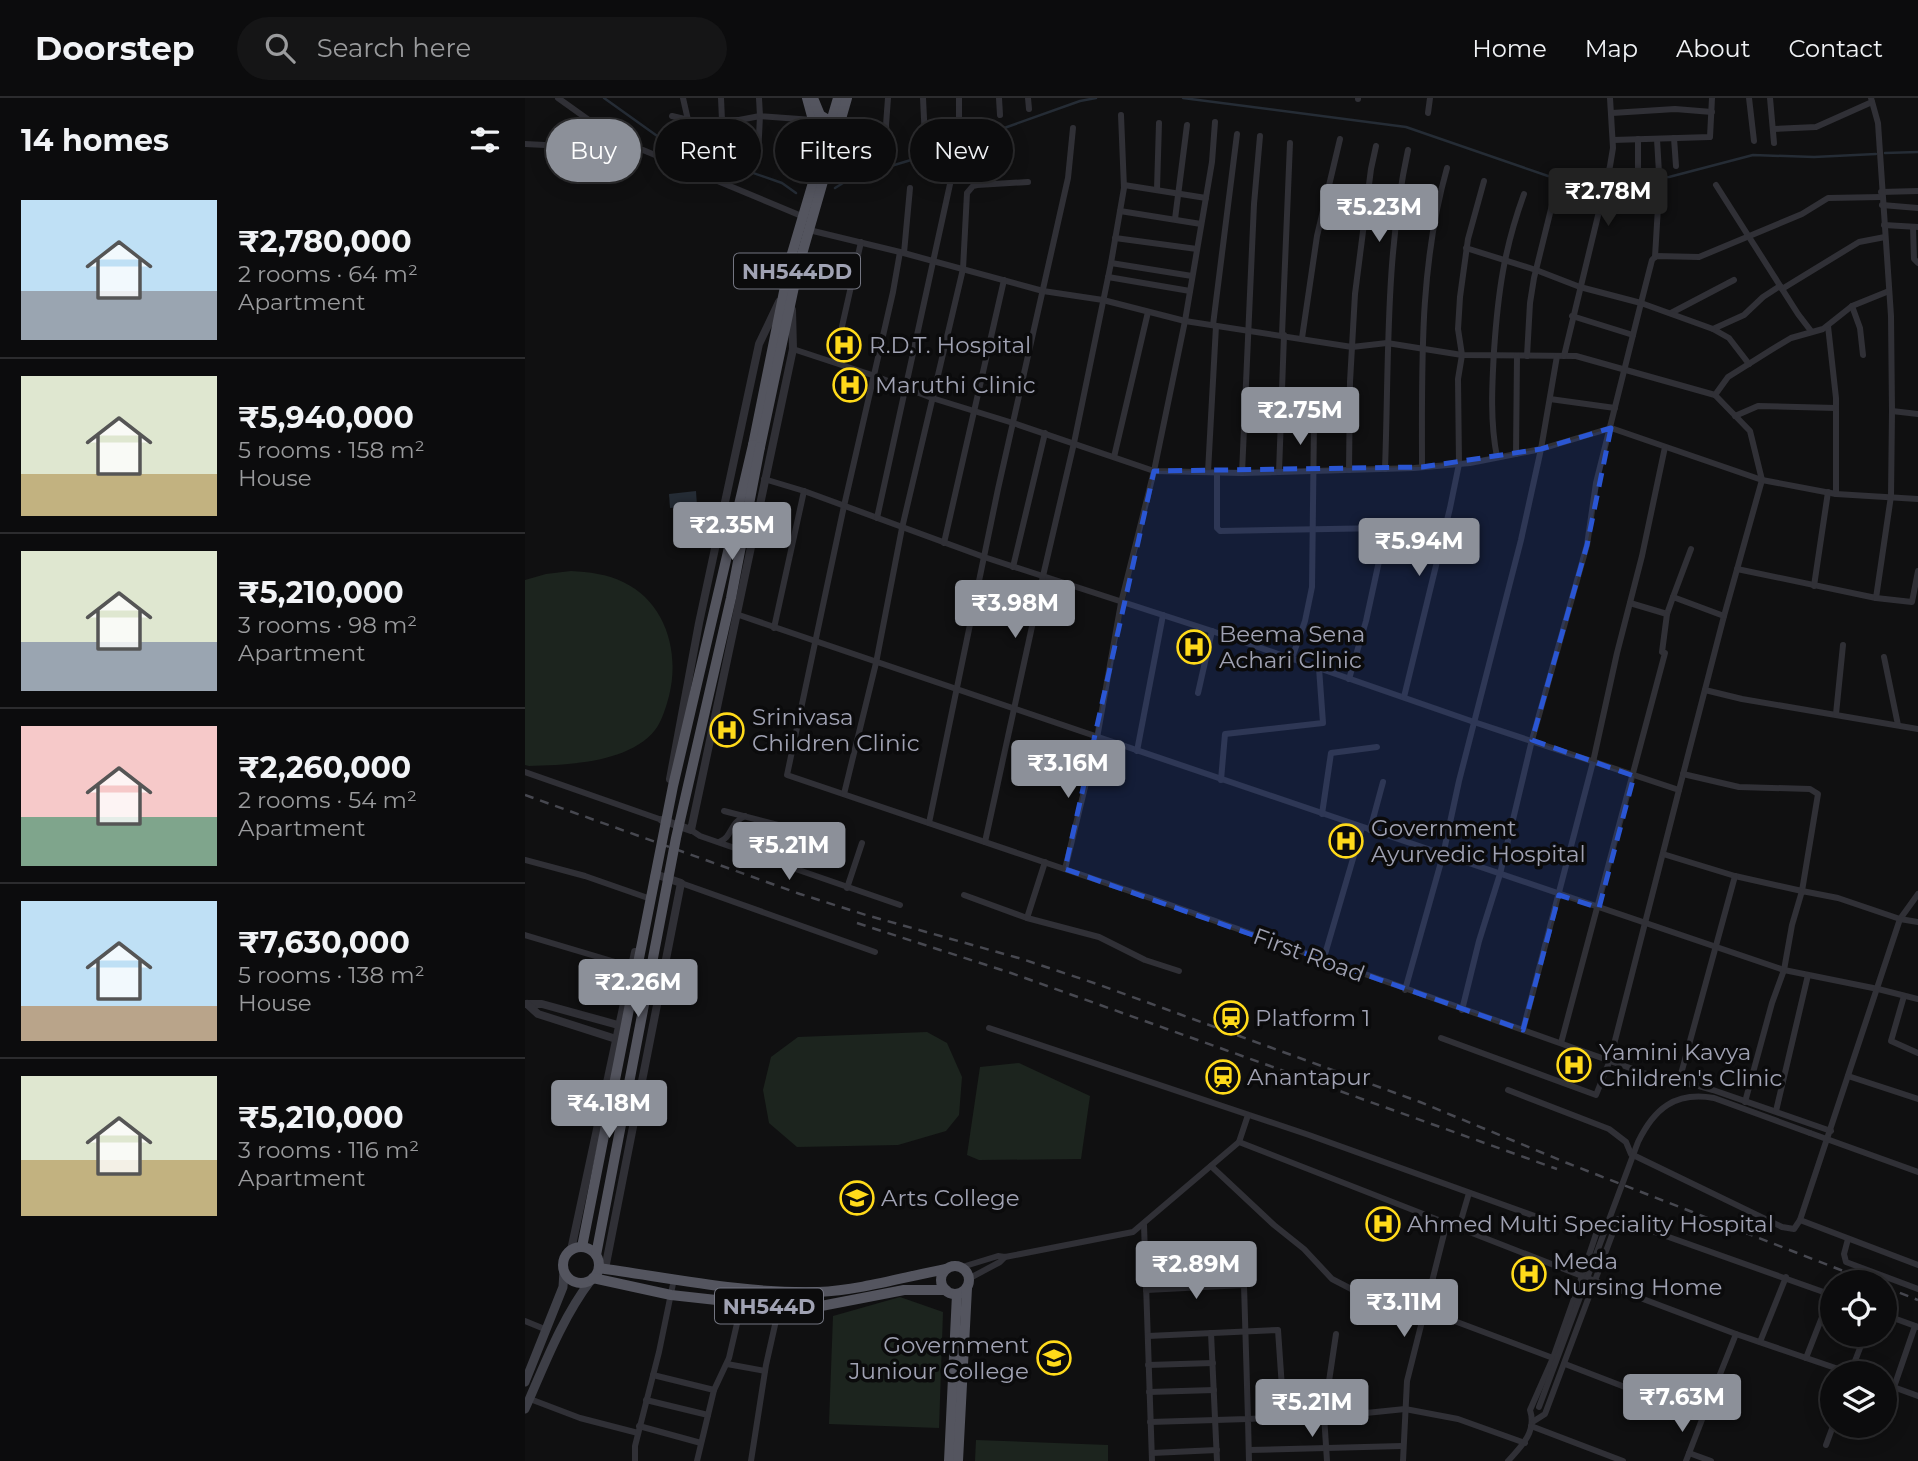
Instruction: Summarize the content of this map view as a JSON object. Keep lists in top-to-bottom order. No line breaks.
{"streets":{"highway":["NH544DD","NH544D"],"street":["First Road"]},"crossings":[["NH544DD","NH544D"]],"places":{"hospital":["R.D.T. Hospital","Maruthi Clinic","Beema Sena Achari Clinic","Srinivasa Children Clinic","Government Ayurvedic Hospital","Yamini Kavya Children's Clinic","Ahmed Multi Speciality Hospital","Meda Nursing Home"],"station":["Platform 1","Anantapur"],"school or university":["Arts College","Government Juniour College"]},"page":{"header":"Doorstep","search":"Search here","nav":["Home","Map","About","Contact"],"heading":"14 homes","chip":["Buy","Rent","Filters","New"],"price":["₹2.78M","₹5.23M","₹2.75M","₹2.35M","₹5.94M","₹3.98M","₹3.16M","₹5.21M","₹2.26M","₹4.18M","₹2.89M","₹3.11M","₹7.63M","₹5.21M"],"list":[{"name":"₹2,780,000","note":"2 rooms · 64 m² · Apartment"},{"name":"₹5,940,000","note":"5 rooms · 158 m² · House"},{"name":"₹5,210,000","note":"3 rooms · 98 m² · Apartment"},{"name":"₹2,260,000","note":"2 rooms · 54 m² · Apartment"},{"name":"₹7,630,000","note":"5 rooms · 138 m² · House"},{"name":"₹5,210,000","note":"3 rooms · 116 m² · Apartment"}]}}
